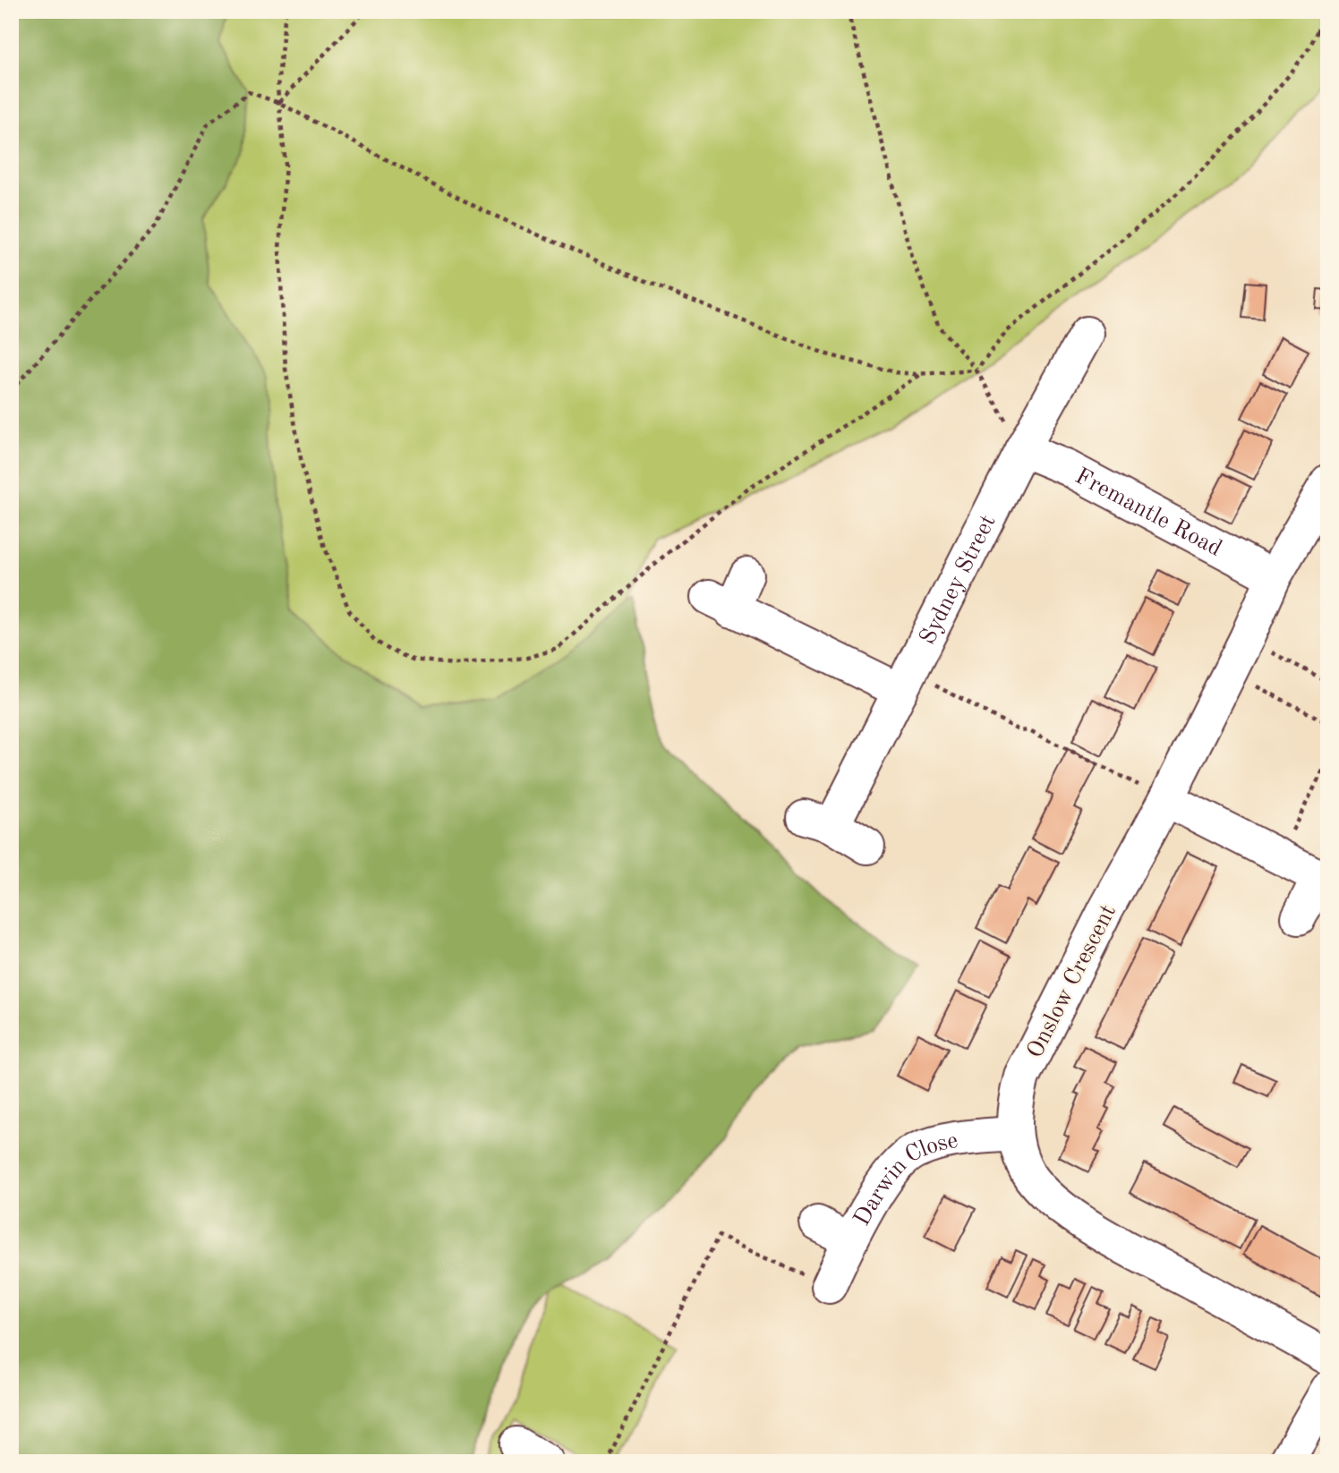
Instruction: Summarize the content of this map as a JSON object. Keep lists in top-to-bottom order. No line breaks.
{"streets":{"street":["Fremantle Road","Sydney Street","Onslow Crescent","Darwin Close"]},"crossings":[["Fremantle Road","Sydney Street"],["Fremantle Road","Onslow Crescent"],["Onslow Crescent","Darwin Close"]]}
